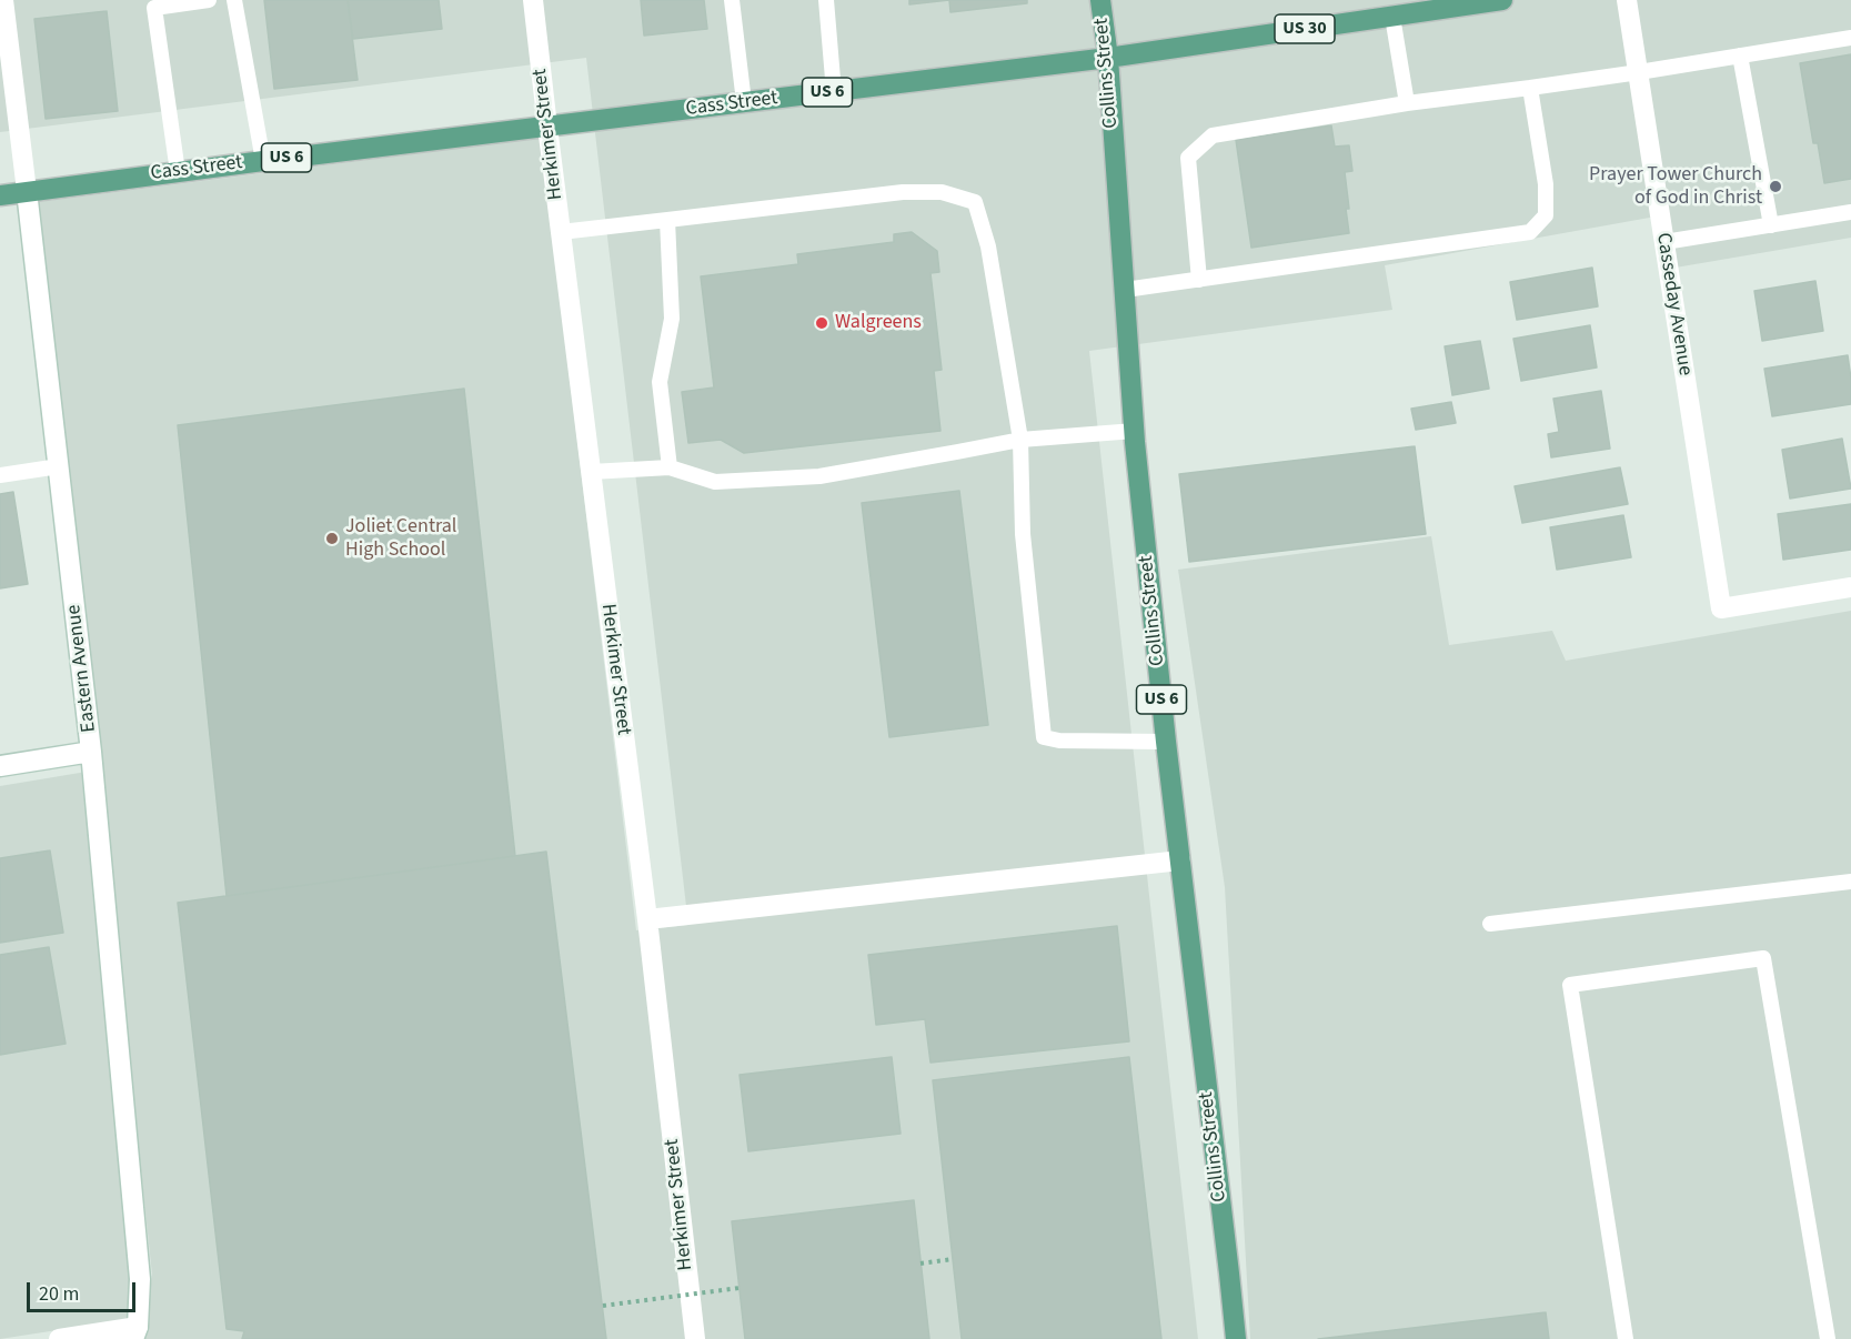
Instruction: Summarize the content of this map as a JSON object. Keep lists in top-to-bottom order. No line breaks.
{"streets":{"main road":["US 30","Collins Street","US 6","Cass Street"],"street":["Herkimer Street","Casseday Avenue","Eastern Avenue"]},"crossings":[["Collins Street","Cass Street"],["Cass Street","Herkimer Street"],["Cass Street","Eastern Avenue"]],"places":["Prayer Tower Church of God in Christ","Walgreens","Joliet Central High School"],"scale_bar":"20 m"}
